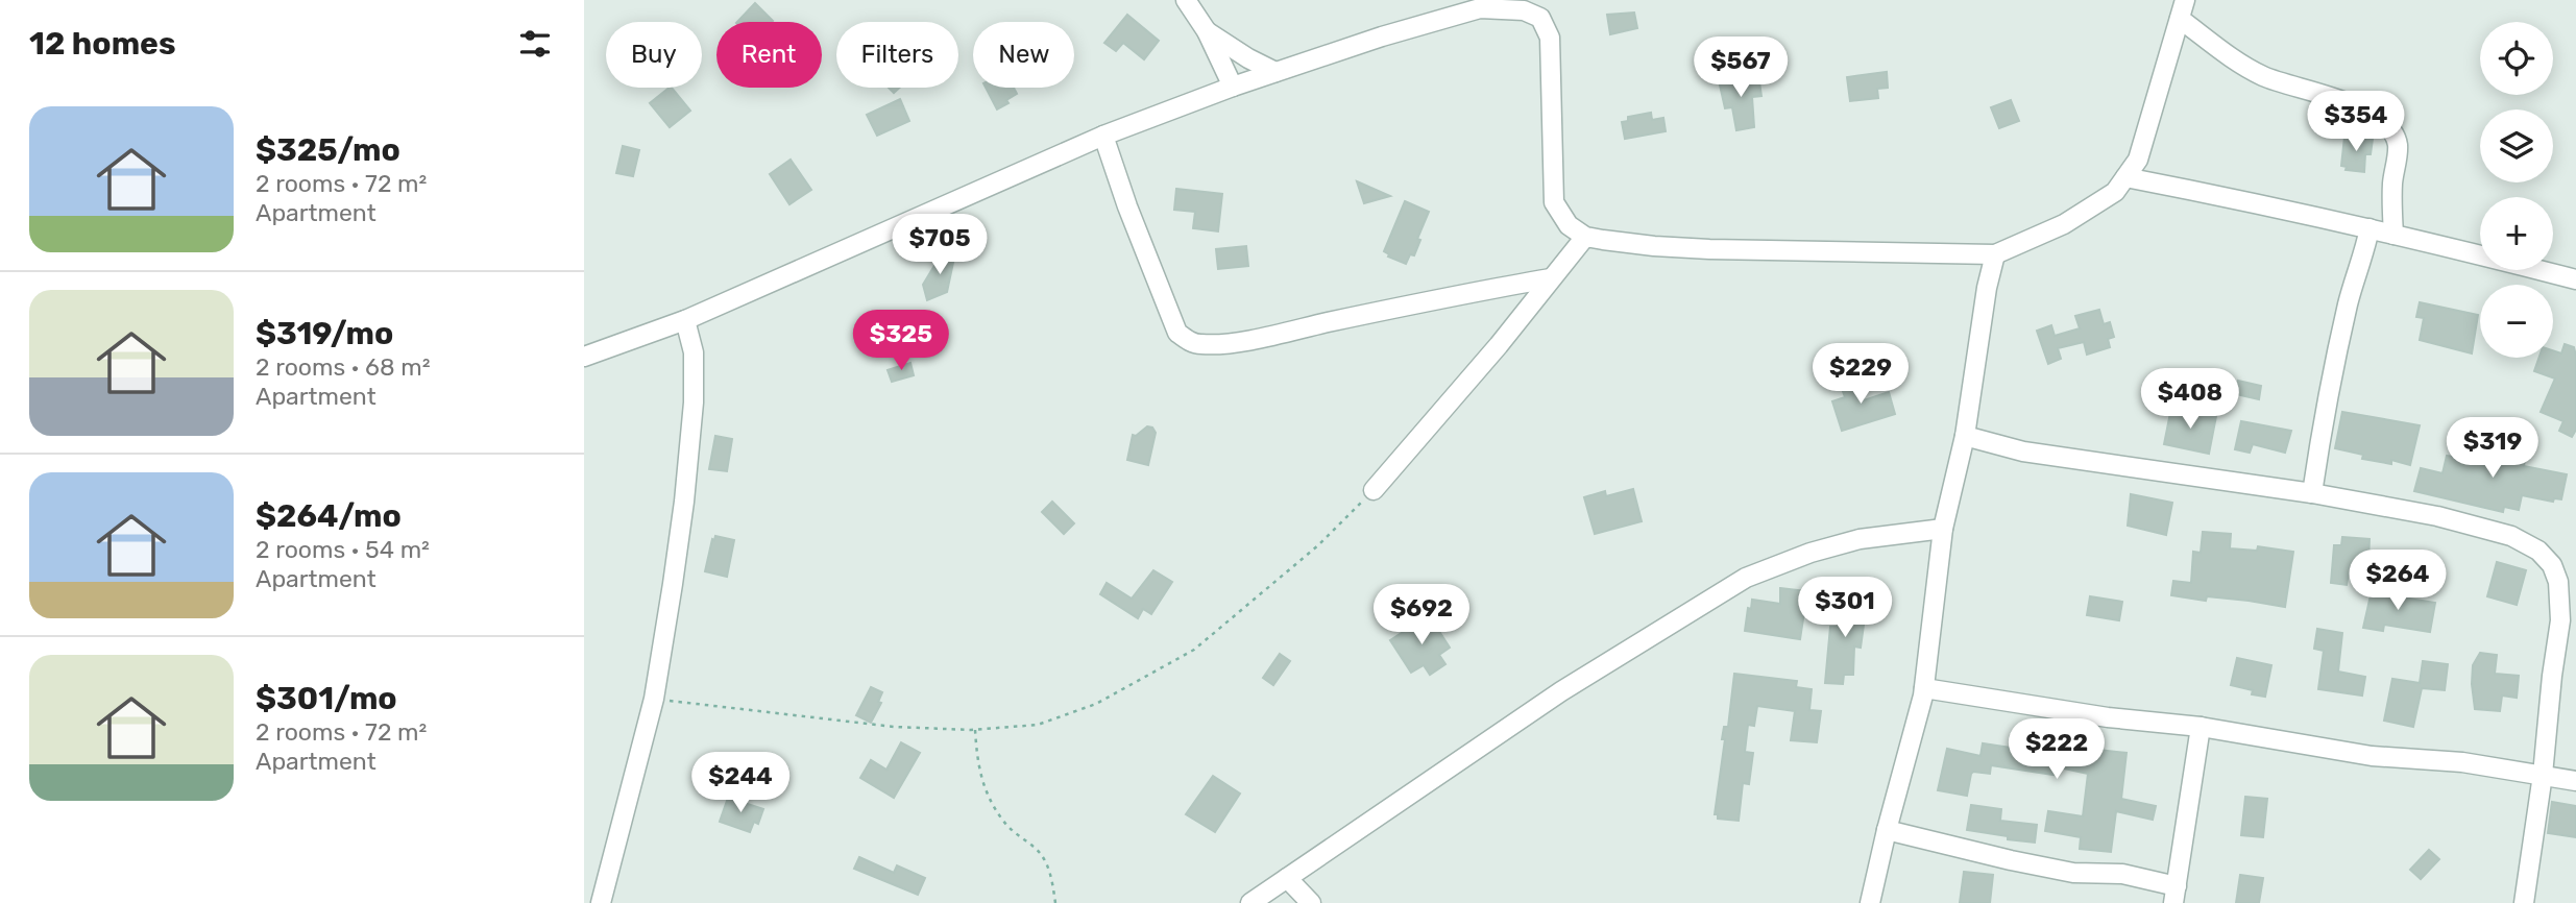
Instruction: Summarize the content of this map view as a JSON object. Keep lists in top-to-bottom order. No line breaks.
{"page":{"heading":"12 homes","map_buttons":["+","−"],"chip":["Buy","Rent","Filters","New"],"price":["$567","$354","$705","$325","$229","$408","$319","$264","$301","$692","$222","$244"],"list":[{"name":"$325/mo","note":"2 rooms · 72 m² · Apartment"},{"name":"$319/mo","note":"2 rooms · 68 m² · Apartment"},{"name":"$264/mo","note":"2 rooms · 54 m² · Apartment"},{"name":"$301/mo","note":"2 rooms · 72 m² · Apartment"}]}}
